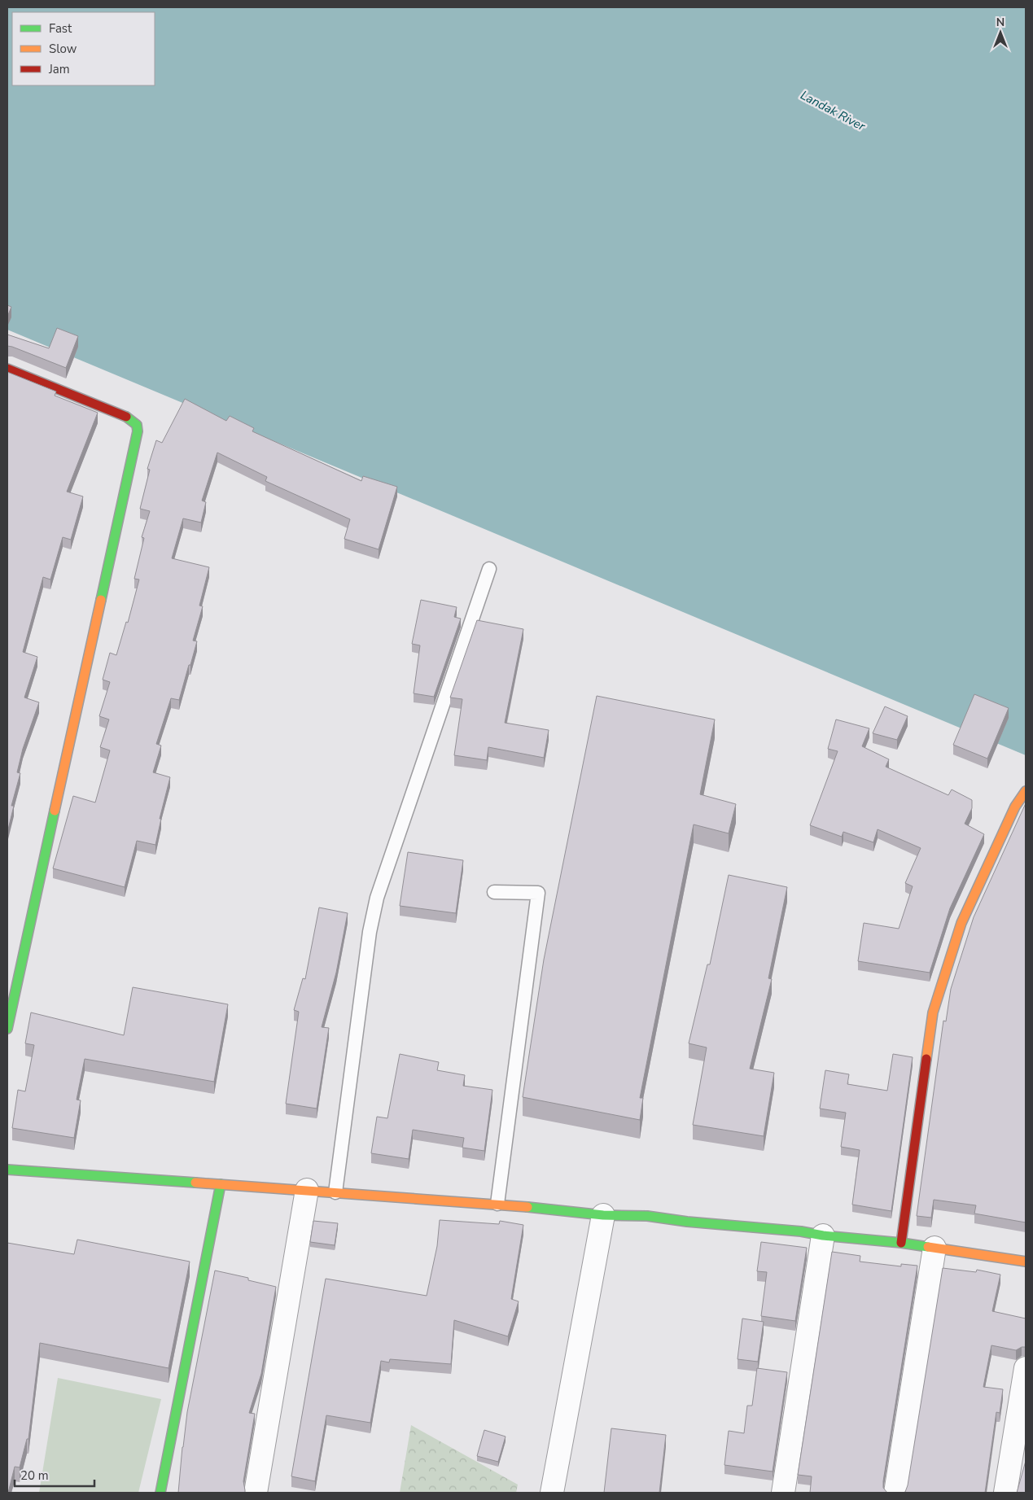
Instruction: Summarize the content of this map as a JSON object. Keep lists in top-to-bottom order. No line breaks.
{"water":["Landak River"],"legend":["Fast","Slow","Jam"],"scale_bar":"20 m","north":"top"}
